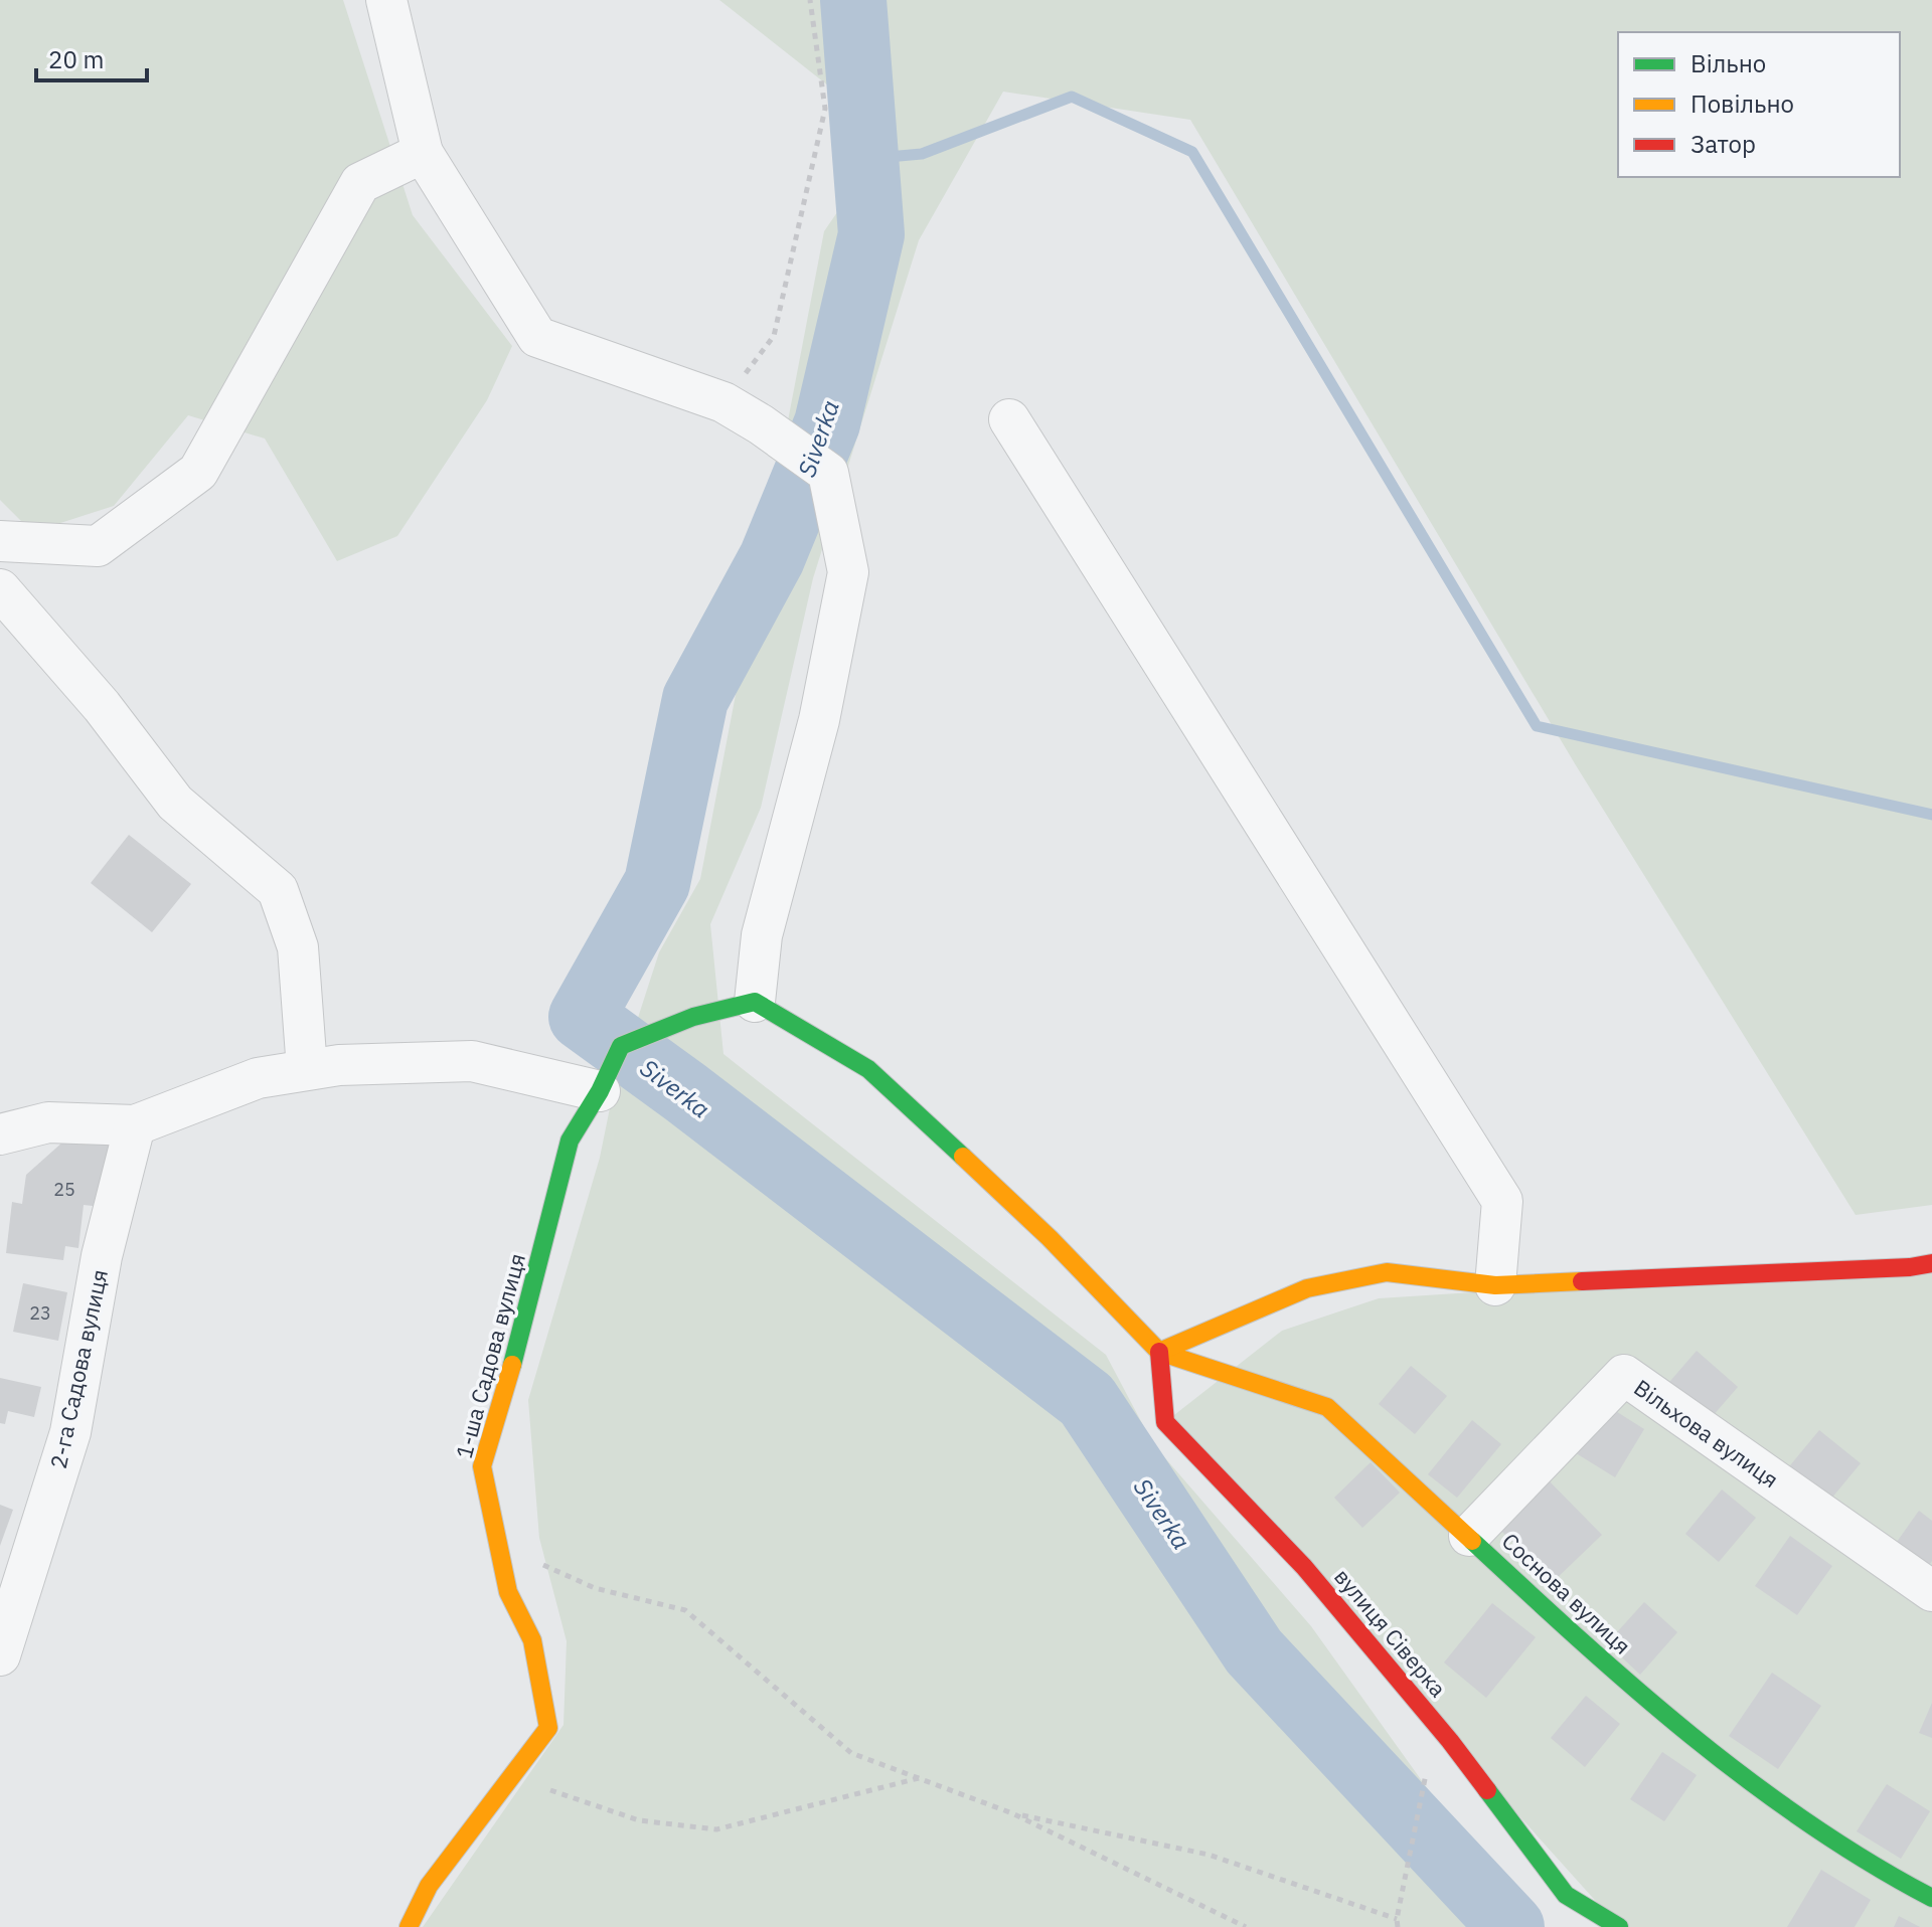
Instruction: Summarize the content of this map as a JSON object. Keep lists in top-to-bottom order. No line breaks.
{"streets":{"street":["1-ша Садова вулиця","2-га Садова вулиця","Вільхова вулиця","Соснова вулиця","вулиця Сіверка"]},"crossings":[["Вільхова вулиця","Соснова вулиця"],["Соснова вулиця","вулиця Сіверка"]],"water":["Siverka"],"house_numbers":["25","23"],"legend":["Вільно","Повільно","Затор"],"scale_bar":"20 m"}
